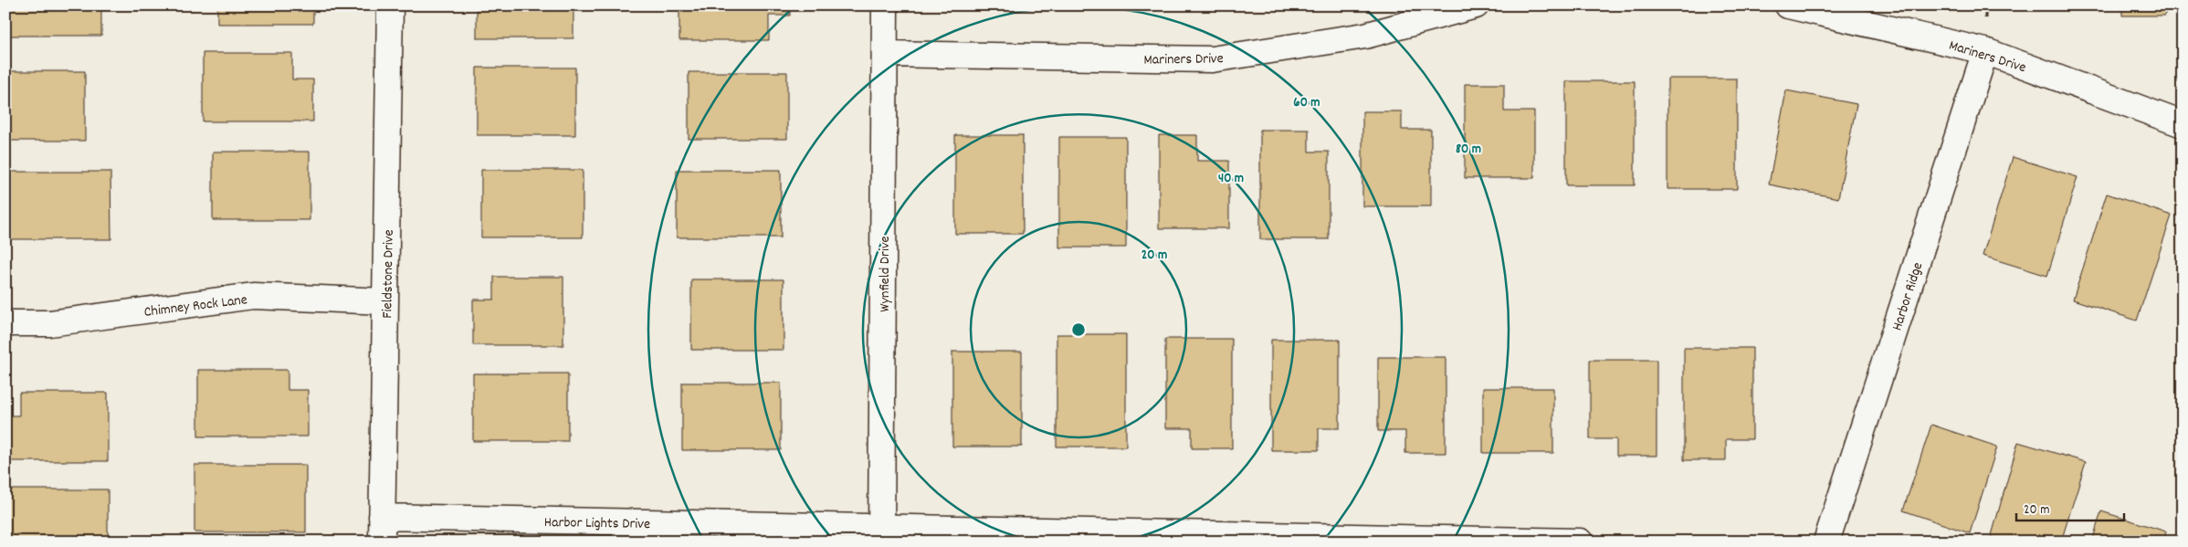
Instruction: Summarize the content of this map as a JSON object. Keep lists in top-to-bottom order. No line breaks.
{"streets":{"street":["Mariners Drive","Fieldstone Drive","Wynfield Drive","Harbor Ridge","Chimney Rock Lane","Harbor Lights Drive"]},"crossings":[["Mariners Drive","Wynfield Drive"],["Mariners Drive","Harbor Ridge"],["Fieldstone Drive","Chimney Rock Lane"],["Fieldstone Drive","Harbor Lights Drive"],["Wynfield Drive","Harbor Lights Drive"]],"scale_bar":"20 m","rings":["60 m","80 m","40 m","20 m"]}
